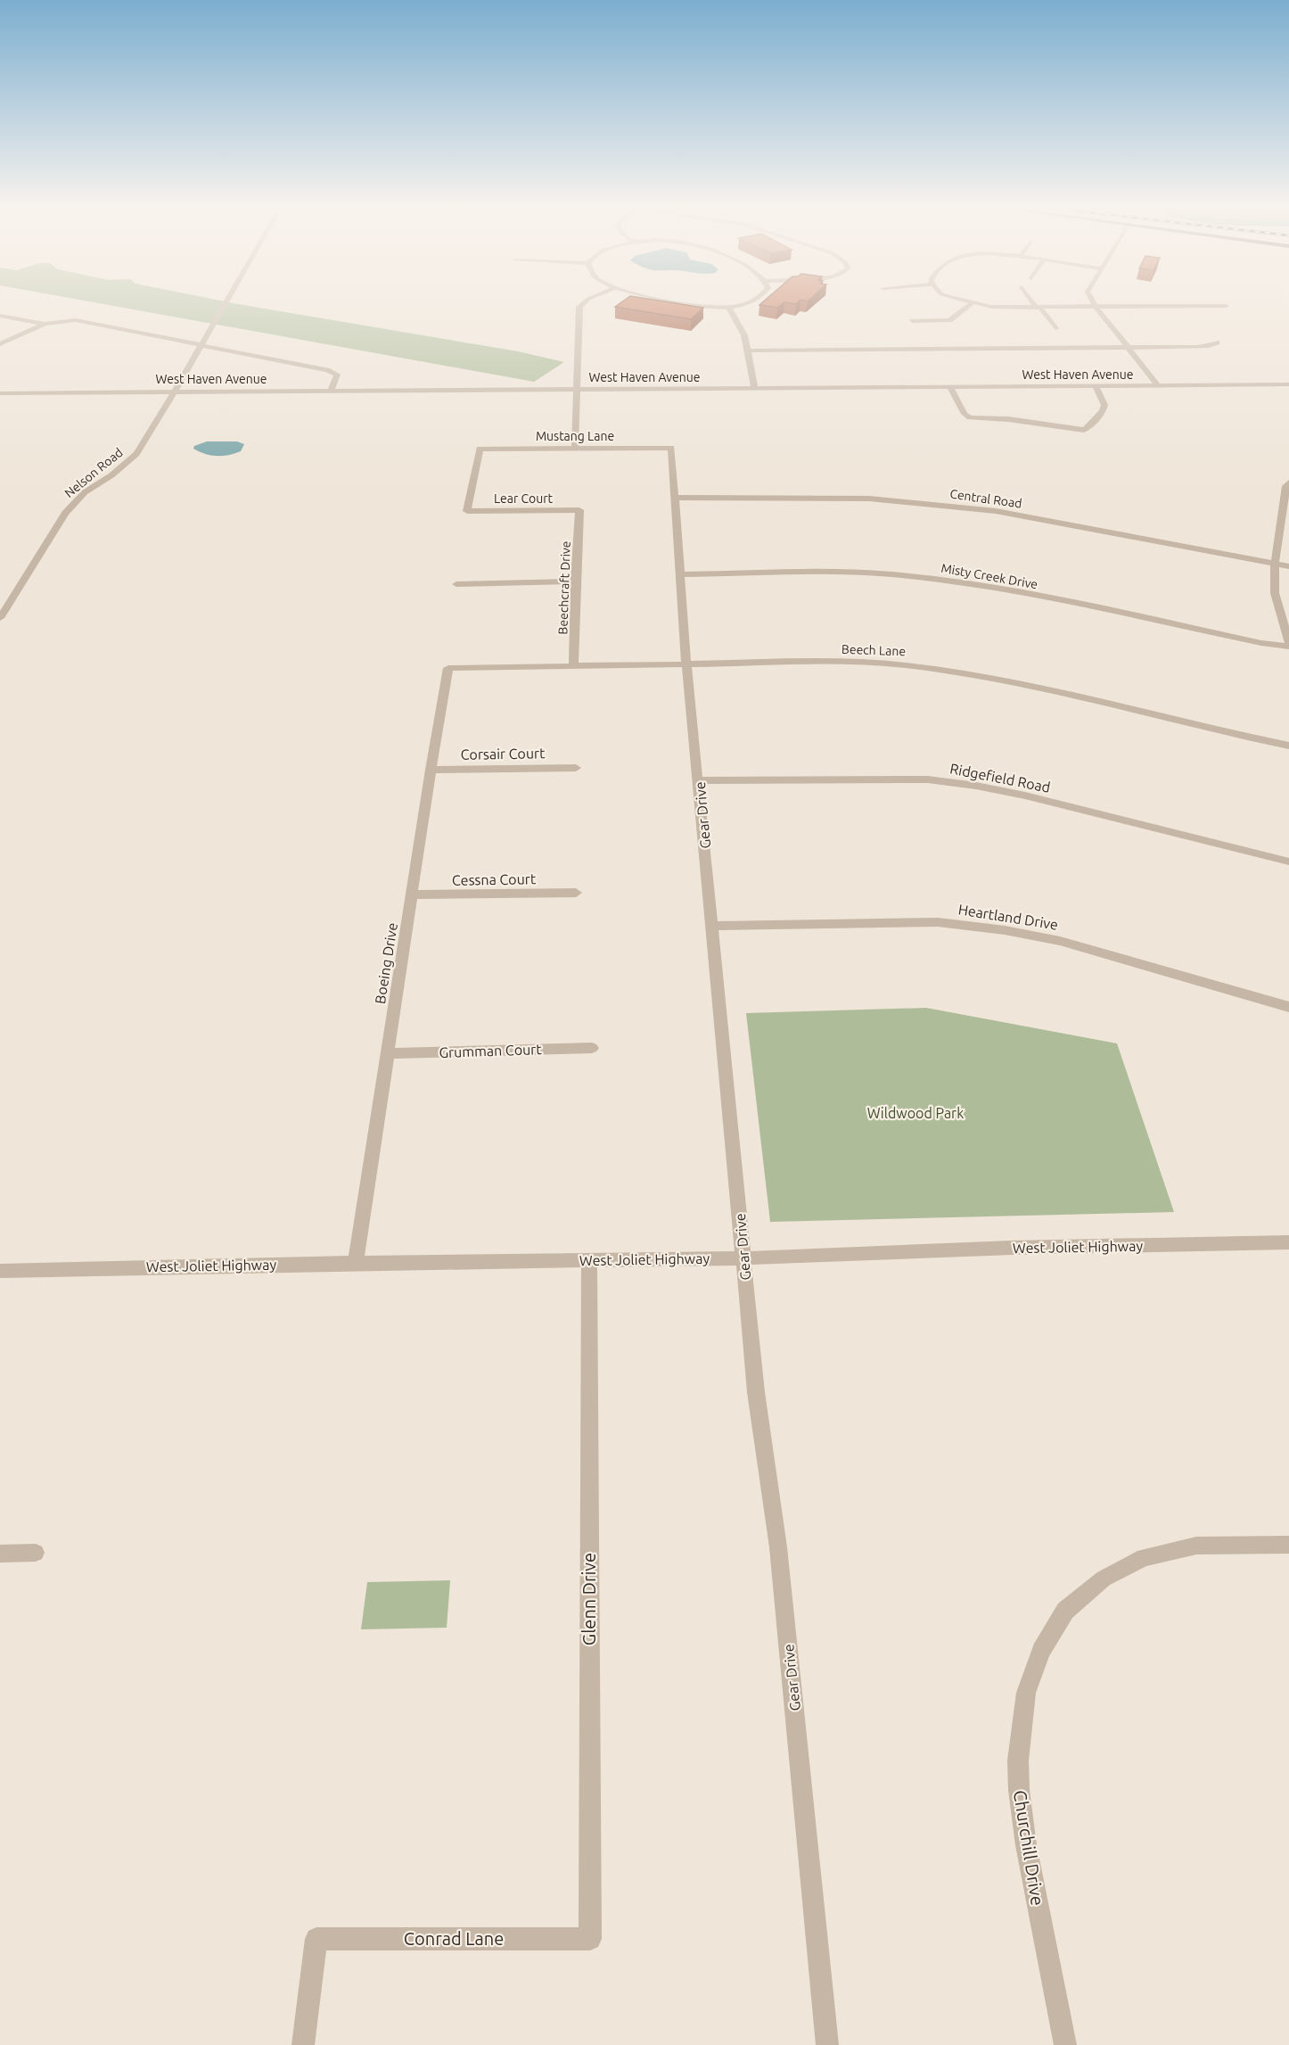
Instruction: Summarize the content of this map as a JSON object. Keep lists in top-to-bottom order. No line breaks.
{"streets":{"street":["West Haven Avenue","Mustang Lane","Nelson Road","Lear Court","Central Road","Misty Creek Drive","Beechcraft Drive","Beech Lane","Corsair Court","Ridgefield Road","Gear Drive","Cessna Court","Heartland Drive","Boeing Drive","Grumman Court","West Joliet Highway","Glenn Drive","Churchill Drive","Conrad Lane"]},"crossings":[["West Haven Avenue","Nelson Road"],["Mustang Lane","Lear Court"],["Mustang Lane","Gear Drive"],["Lear Court","Beechcraft Drive"],["Central Road","Gear Drive"],["Misty Creek Drive","Gear Drive"],["Beechcraft Drive","Beech Lane"],["Beech Lane","Gear Drive"],["Beech Lane","Boeing Drive"],["Corsair Court","Boeing Drive"],["Ridgefield Road","Gear Drive"],["Gear Drive","Heartland Drive"],["Gear Drive","West Joliet Highway"],["Cessna Court","Boeing Drive"],["Boeing Drive","Grumman Court"],["Boeing Drive","West Joliet Highway"],["West Joliet Highway","Glenn Drive"],["Glenn Drive","Conrad Lane"]],"parks":["Wildwood Park"]}
